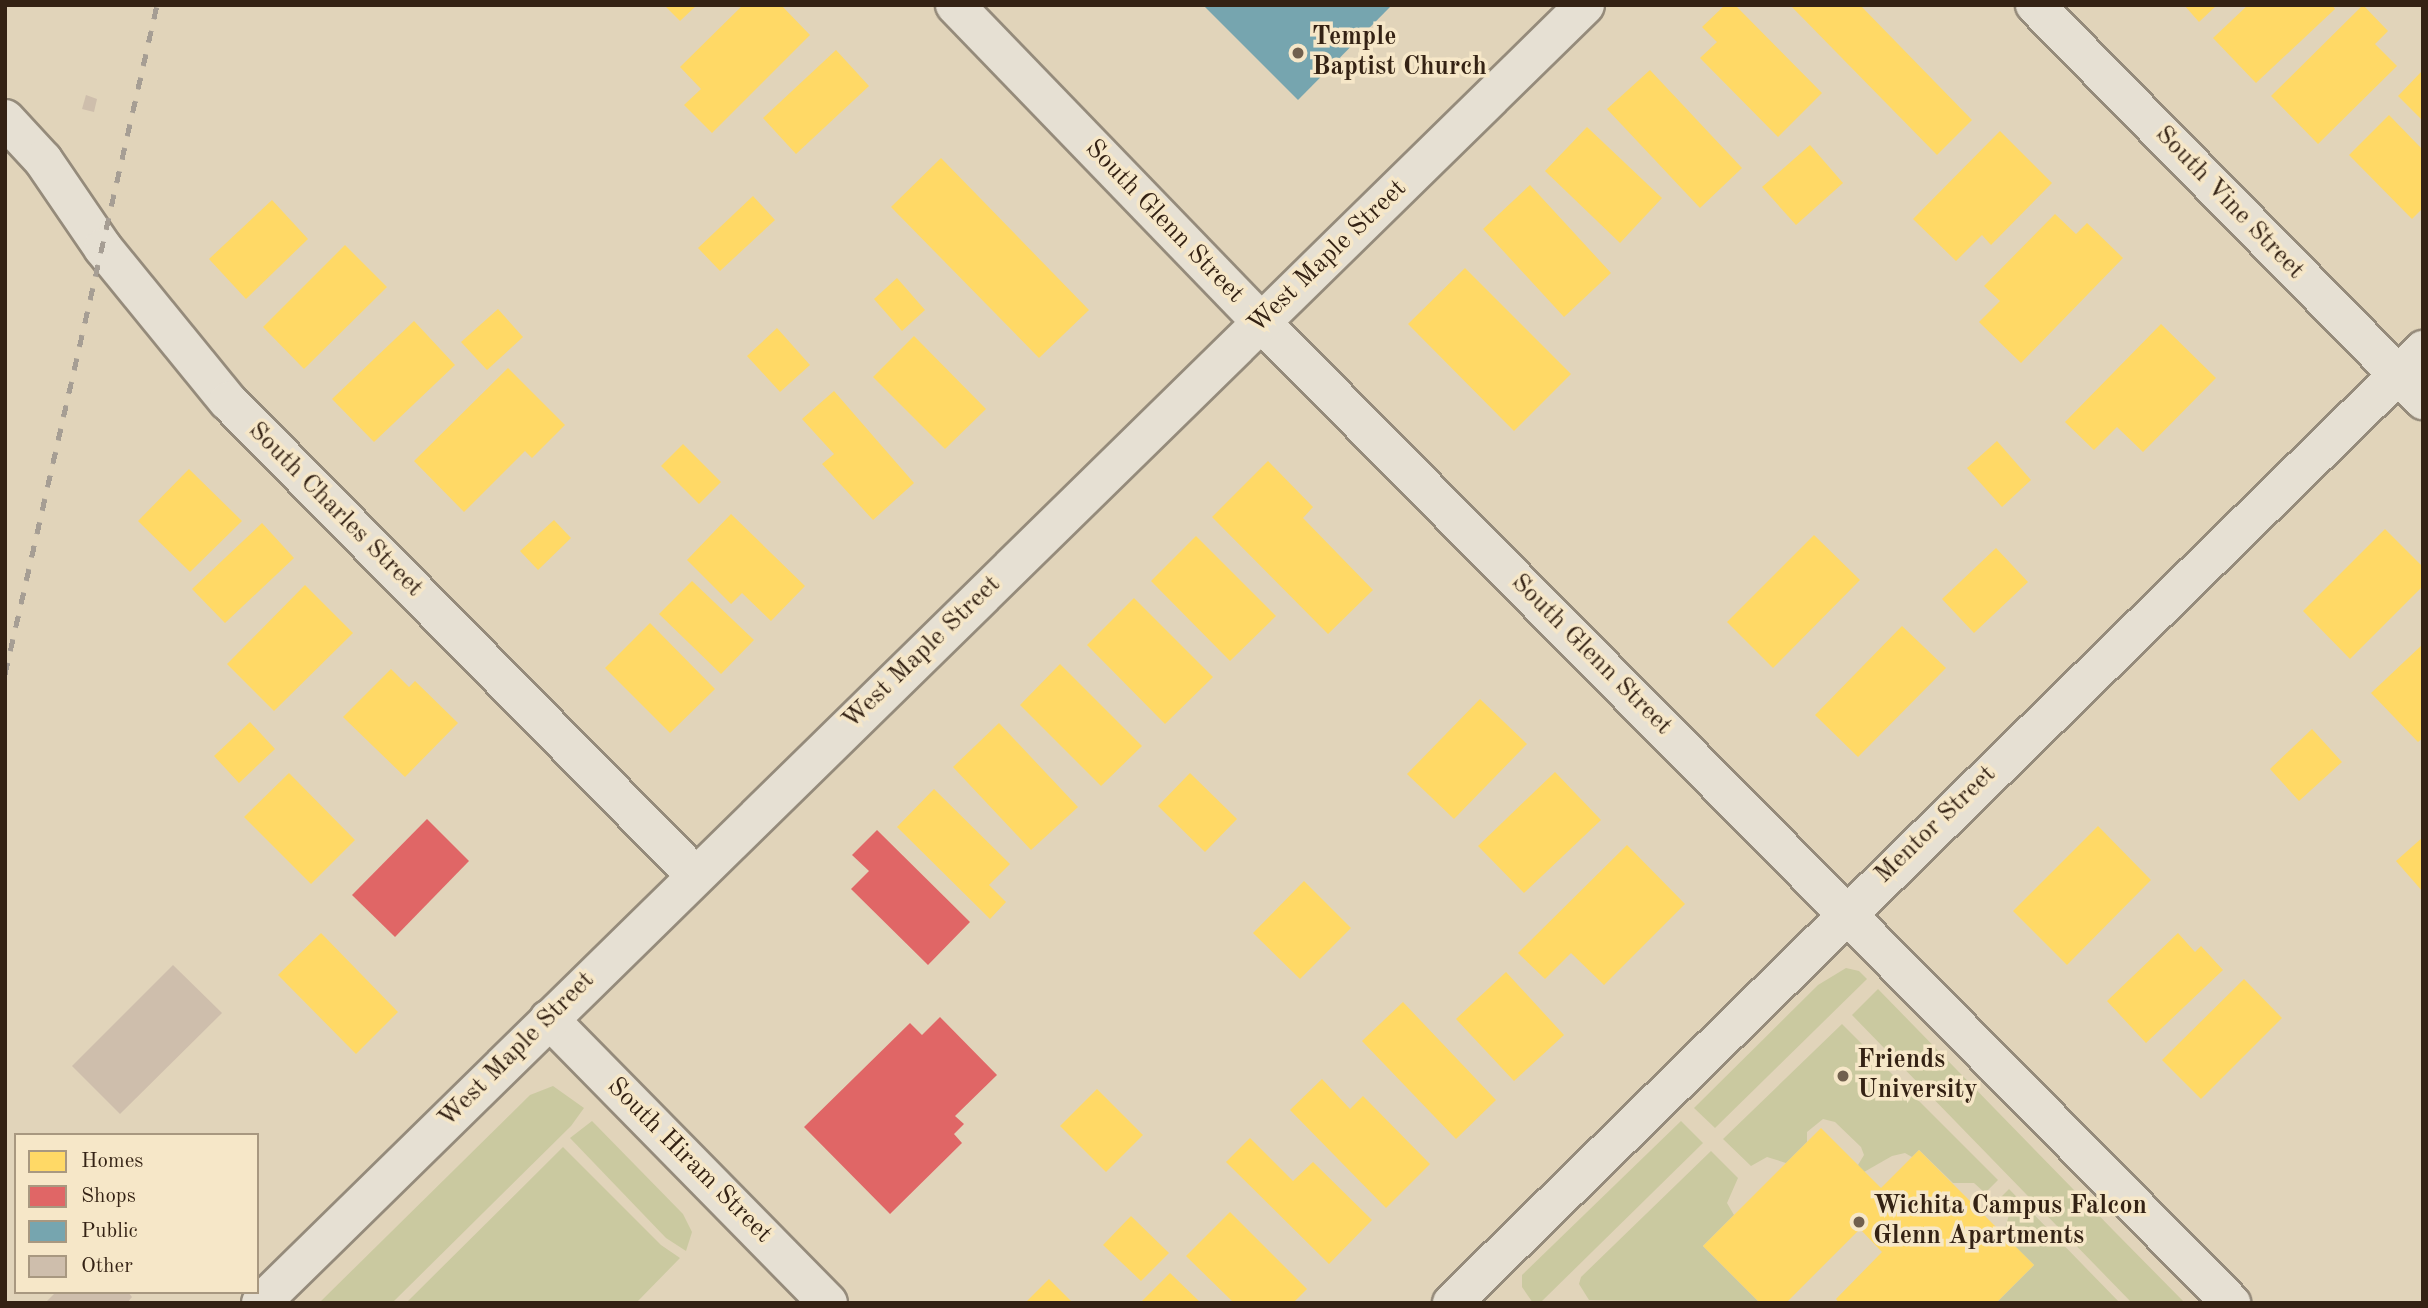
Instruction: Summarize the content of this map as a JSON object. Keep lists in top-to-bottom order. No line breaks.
{"streets":{"street":["South Vine Street","South Glenn Street","West Maple Street","South Charles Street","Mentor Street","South Hiram Street"]},"crossings":[["South Vine Street","Mentor Street"],["South Glenn Street","West Maple Street"],["South Glenn Street","Mentor Street"],["West Maple Street","South Charles Street"],["West Maple Street","South Hiram Street"]],"places":["Temple Baptist Church","Friends University","Wichita Campus Falcon Glenn Apartments"],"legend":["Homes","Shops","Public","Other"]}
